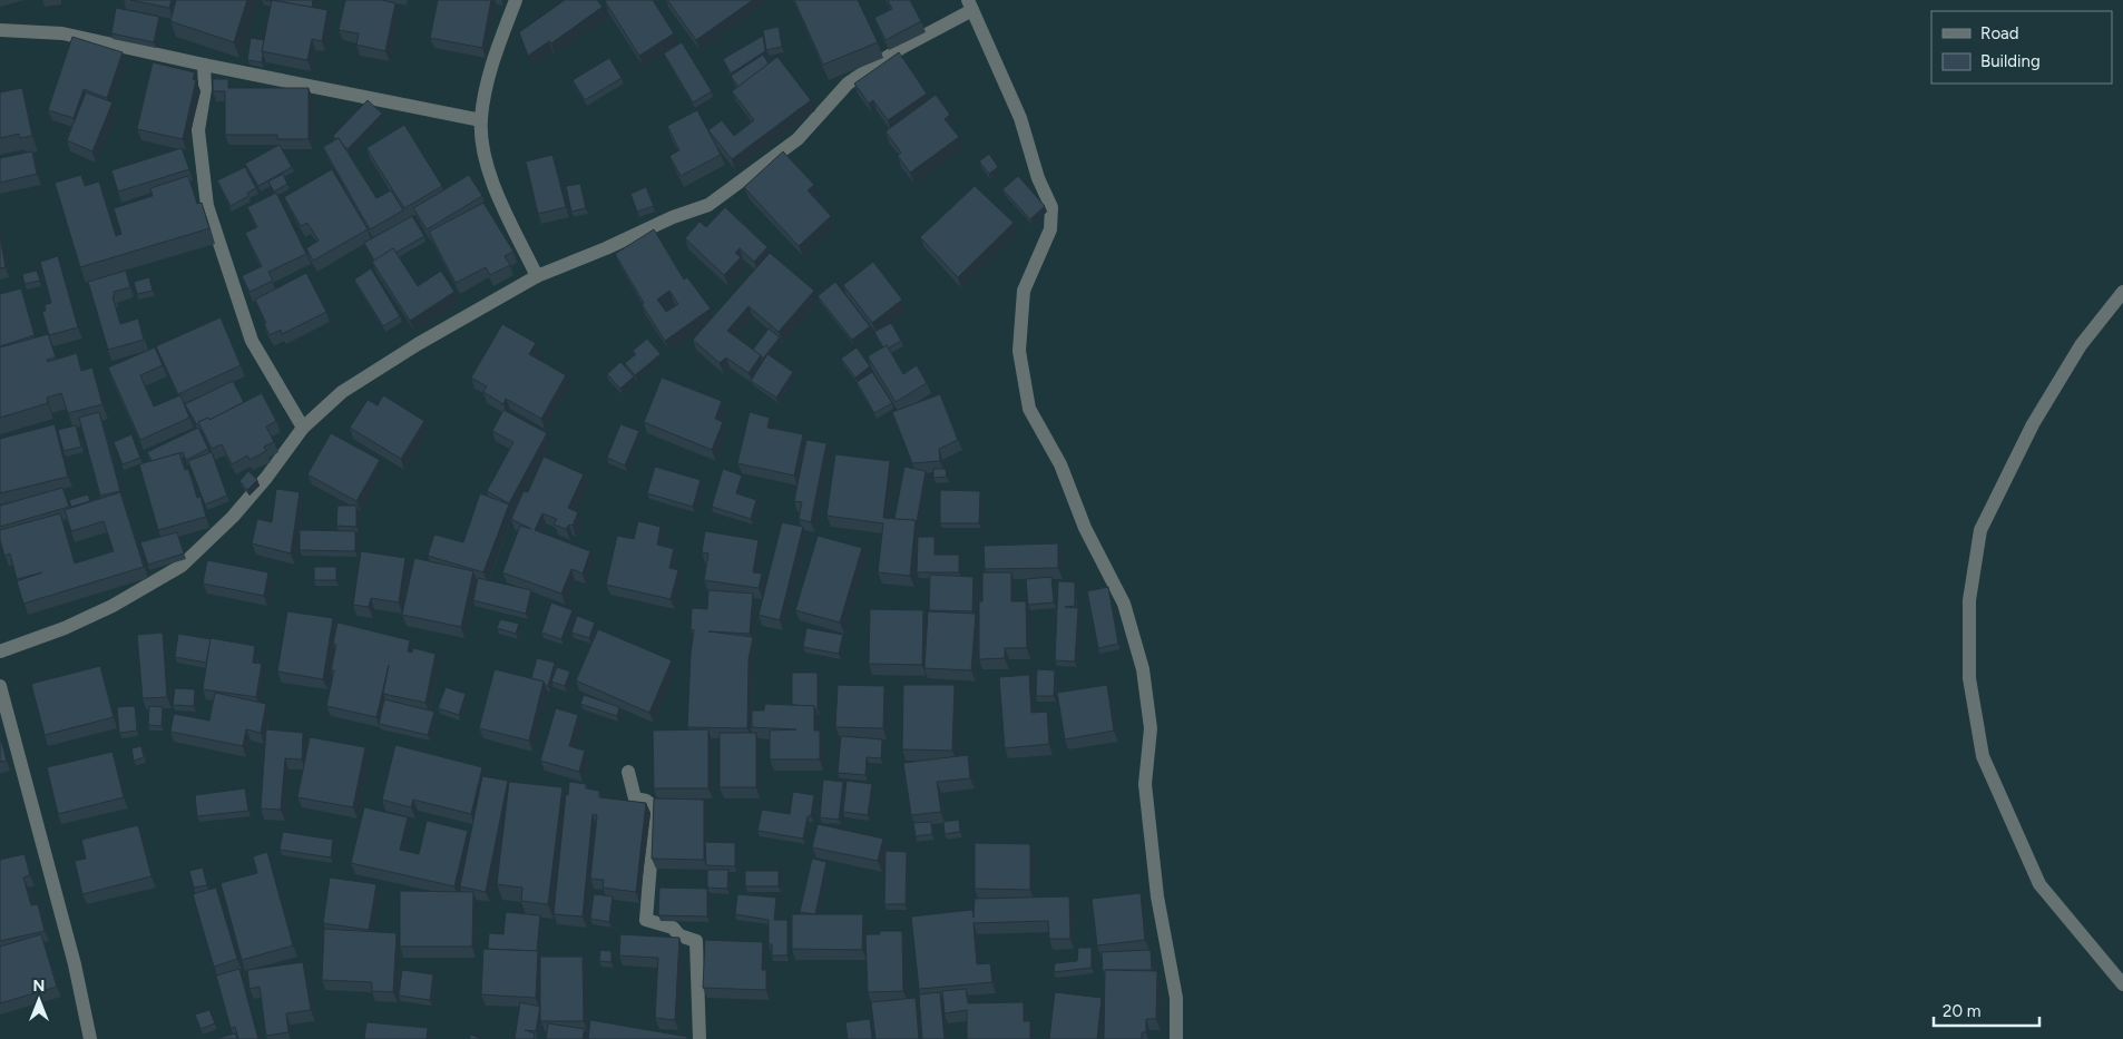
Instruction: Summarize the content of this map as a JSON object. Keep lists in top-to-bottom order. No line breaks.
{"legend":["Road","Building"],"scale_bar":"20 m","north":"top"}
